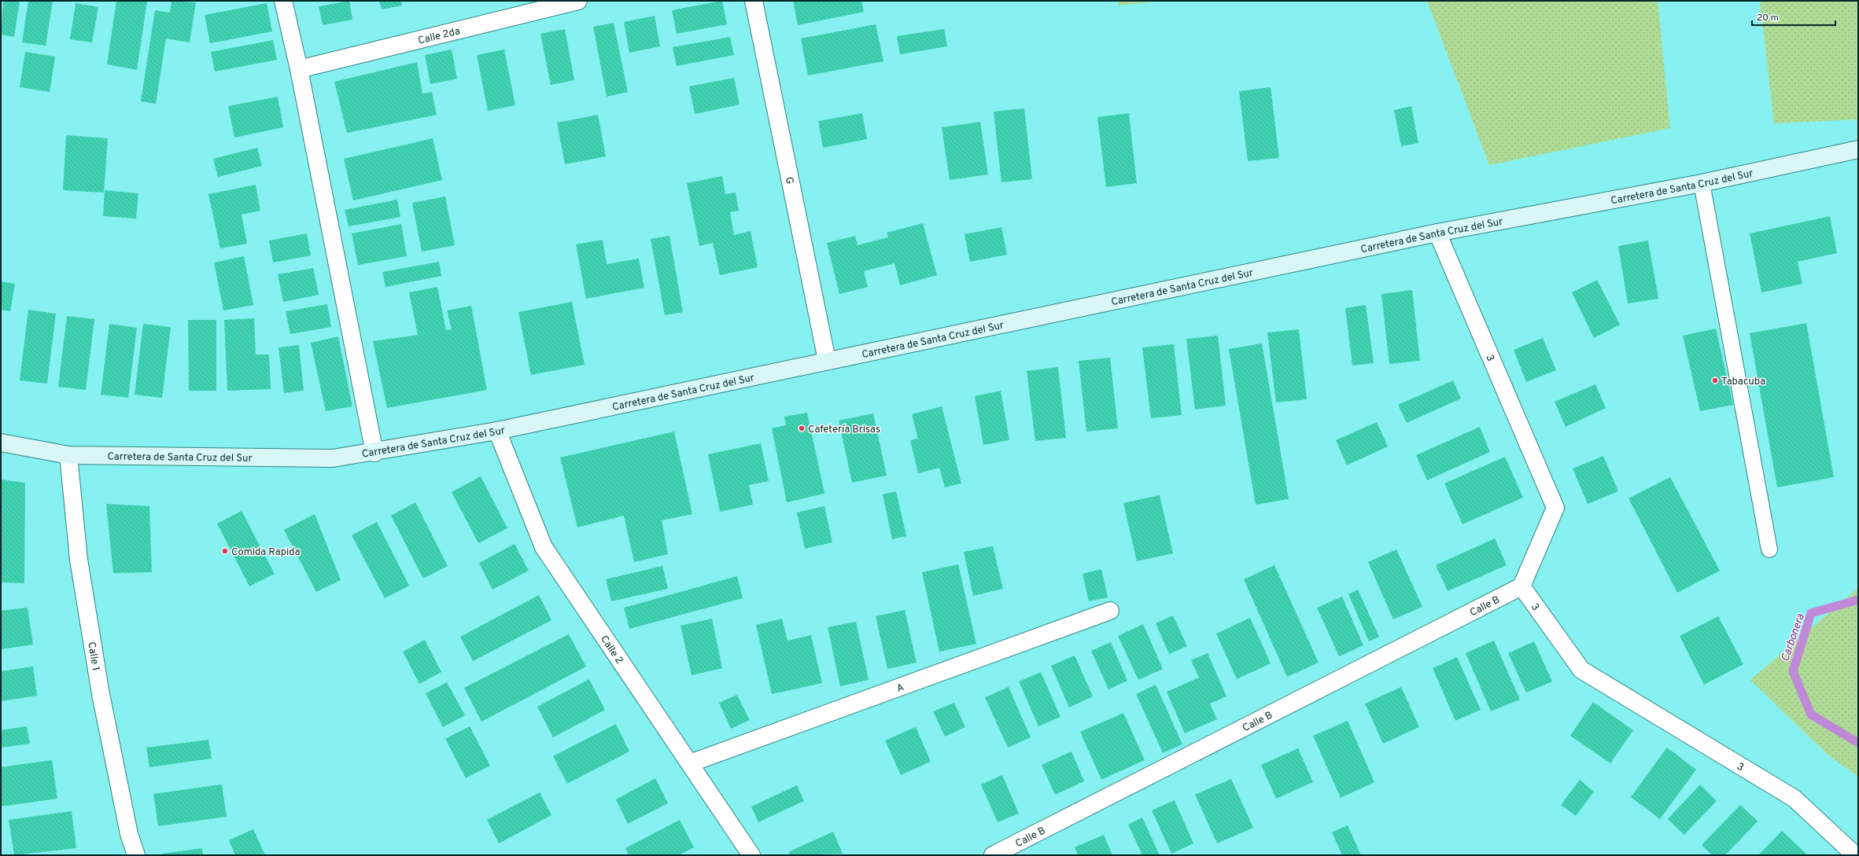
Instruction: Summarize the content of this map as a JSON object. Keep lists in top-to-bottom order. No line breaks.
{"streets":{"main road":["Carretera de Santa Cruz del Sur"],"street":["Calle 2da","G","3","Calle B","Calle 2","Calle 1","A"]},"crossings":[["G","Carretera de Santa Cruz del Sur"],["Carretera de Santa Cruz del Sur","3"],["Carretera de Santa Cruz del Sur","Calle 2"],["Carretera de Santa Cruz del Sur","Calle 1"],["3","Calle B"],["Calle 2","A"]],"water":["Carbonera"],"places":["Tabacuba","Cafetería Brisas","Comida Rapida"],"scale_bar":"20 m"}
